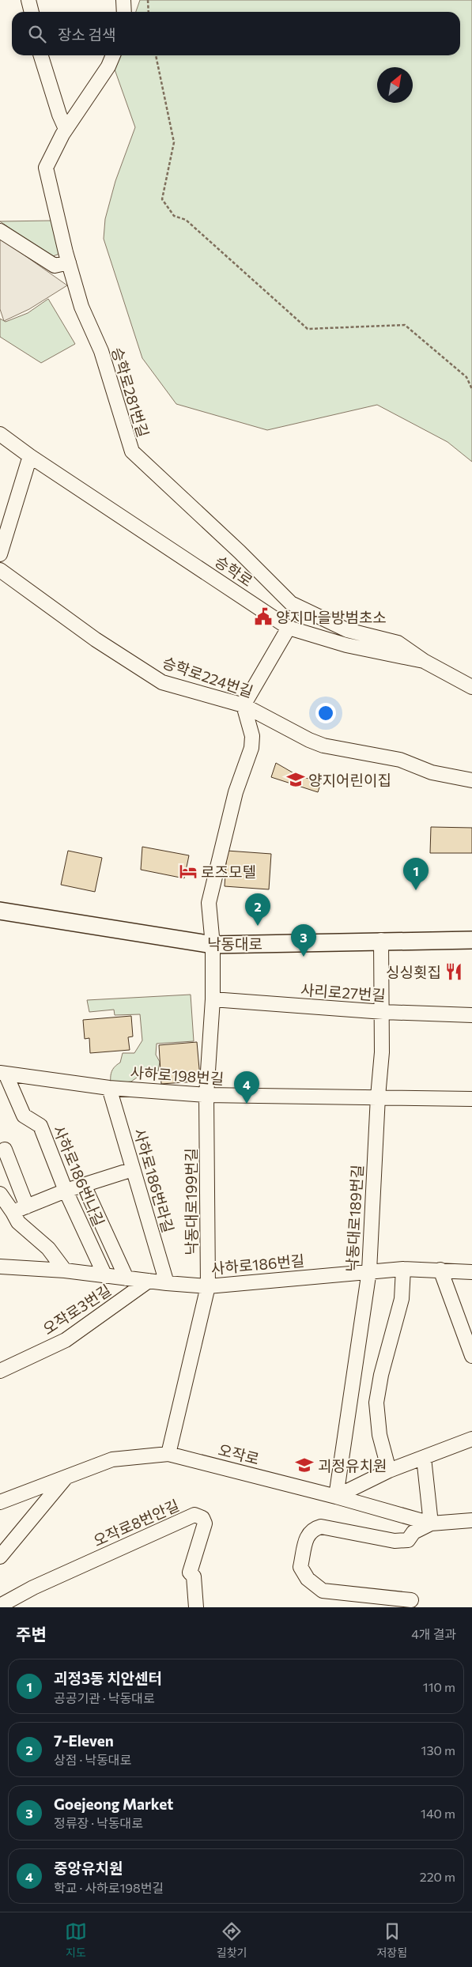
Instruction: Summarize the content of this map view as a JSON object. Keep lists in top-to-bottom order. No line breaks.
{"streets":{"main road":["낙동대로"],"street":["승학로281번길","승학로","승학로224번길","사리로27번길","사하로198번길","사하로186번나길","사하로186번라길","낙동대로199번길","낙동대로189번길","사하로186번길","오작로3번길","오작로","오작로8번안길"]},"crossings":[["승학로281번길","승학로"],["승학로224번길","낙동대로199번길"],["낙동대로","낙동대로199번길"],["낙동대로","낙동대로189번길"],["사리로27번길","낙동대로199번길"],["사리로27번길","낙동대로189번길"],["사하로198번길","사하로186번나길"],["사하로198번길","사하로186번라길"],["사하로198번길","낙동대로199번길"],["사하로198번길","낙동대로189번길"],["사하로186번나길","사하로186번길"],["사하로186번라길","사하로186번길"],["낙동대로199번길","사하로186번길"],["낙동대로199번길","오작로"],["낙동대로189번길","사하로186번길"],["낙동대로189번길","오작로"],["사하로186번길","오작로3번길"]],"places":{"public building":["양지마을방범초소"],"school or university":["양지어린이집","괴정유치원"],"hotel":["로즈모텔"],"restaurant":["싱싱횟집"]},"north":"top right","page":{"search":"장소 검색","pins":["1","2","3","4"],"heading":["주변","4개 결과"],"list":[{"mark":"1","name":"괴정3동 치안센터","note":"공공기관 · 낙동대로","value":"110 m"},{"mark":"2","name":"7-Eleven","note":"상점 · 낙동대로","value":"130 m"},{"mark":"3","name":"Goejeong Market","note":"정류장 · 낙동대로","value":"140 m"},{"mark":"4","name":"중앙유치원","note":"학교 · 사하로198번길","value":"220 m"}],"nav":["지도","길찾기","저장됨"]}}
